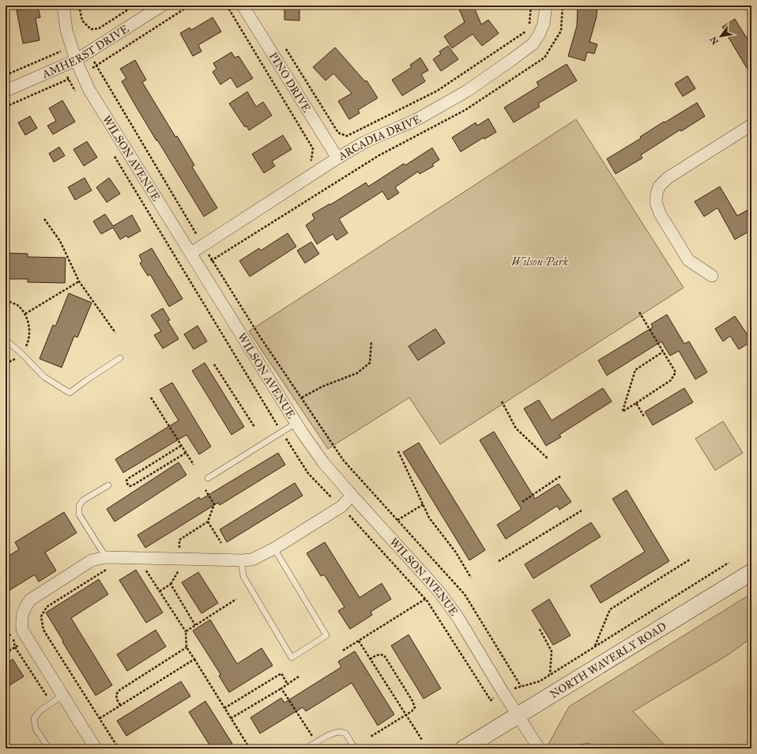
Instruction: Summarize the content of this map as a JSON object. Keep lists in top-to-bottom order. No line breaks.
{"streets":{"main road":["NORTH WAVERLY ROAD"],"street":["AMHERST DRIVE","PINO DRIVE","ARCADIA DRIVE","WILSON AVENUE"]},"crossings":[["AMHERST DRIVE","WILSON AVENUE"],["PINO DRIVE","ARCADIA DRIVE"],["ARCADIA DRIVE","WILSON AVENUE"],["WILSON AVENUE","NORTH WAVERLY ROAD"]],"parks":["Wilson Park"],"north":"bottom left"}
